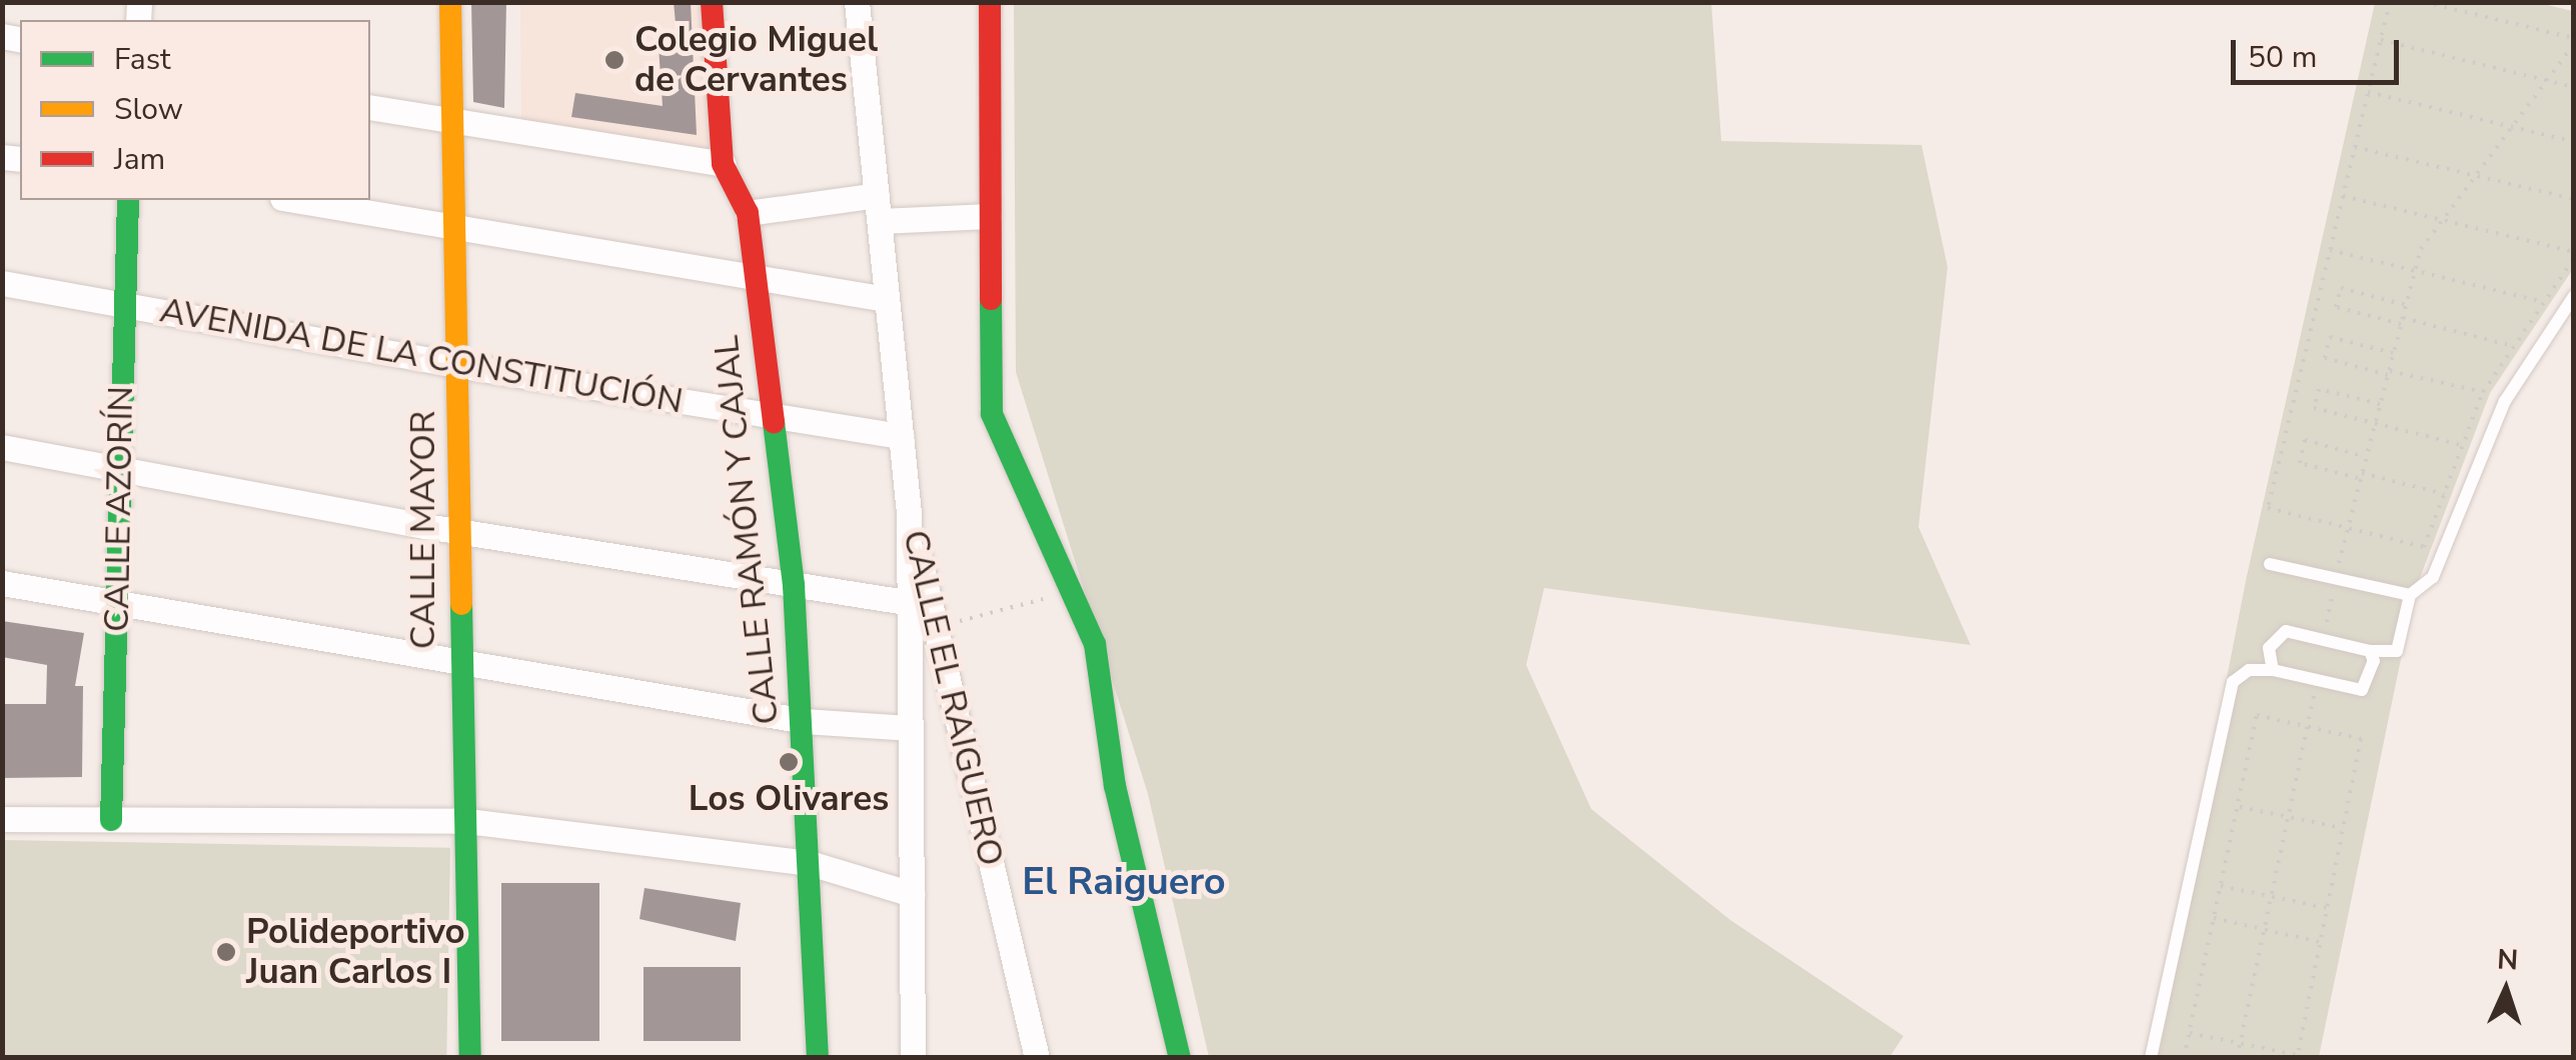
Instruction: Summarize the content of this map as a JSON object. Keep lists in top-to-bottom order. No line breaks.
{"streets":{"street":["AVENIDA DE LA CONSTITUCIÓN","CALLE AZORÍN","CALLE MAYOR","CALLE RAMÓN Y CAJAL","CALLE EL RAIGUERO"]},"crossings":[["AVENIDA DE LA CONSTITUCIÓN","CALLE AZORÍN"],["AVENIDA DE LA CONSTITUCIÓN","CALLE MAYOR"],["AVENIDA DE LA CONSTITUCIÓN","CALLE RAMÓN Y CAJAL"]],"districts":["El Raiguero"],"places":["Colegio Miguel de Cervantes","Los Olivares","Polideportivo Juan Carlos I"],"legend":["Fast","Slow","Jam"],"scale_bar":"50 m","north":"top"}
